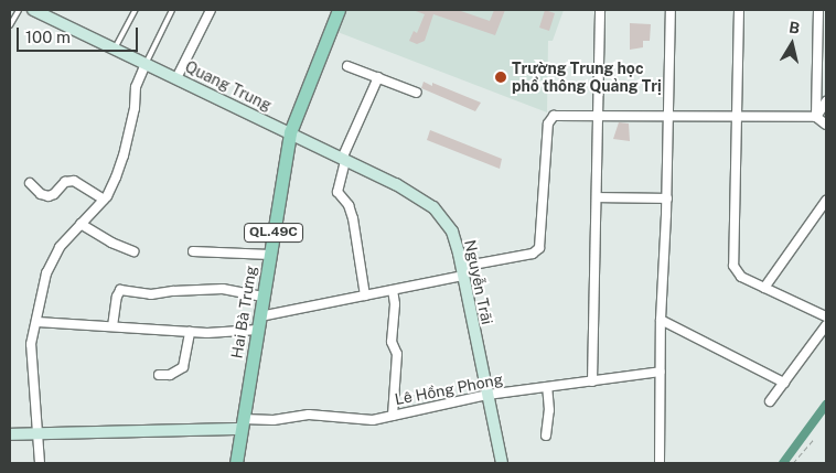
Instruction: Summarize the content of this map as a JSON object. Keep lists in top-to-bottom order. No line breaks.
{"streets":{"main road":["QL.49C","Hai Bà Trưng"],"street":["Quang Trung","Nguyễn Trãi","Lê Hồng Phong"]},"crossings":[["Quang Trung","Nguyễn Trãi"],["Quang Trung","Hai Bà Trưng"],["Nguyễn Trãi","Hai Bà Trưng"],["Nguyễn Trãi","Lê Hồng Phong"],["Hai Bà Trưng","Lê Hồng Phong"]],"places":["Trường Trung học phổ thông Quảng Trị"],"scale_bar":"100 m","north":"top"}
